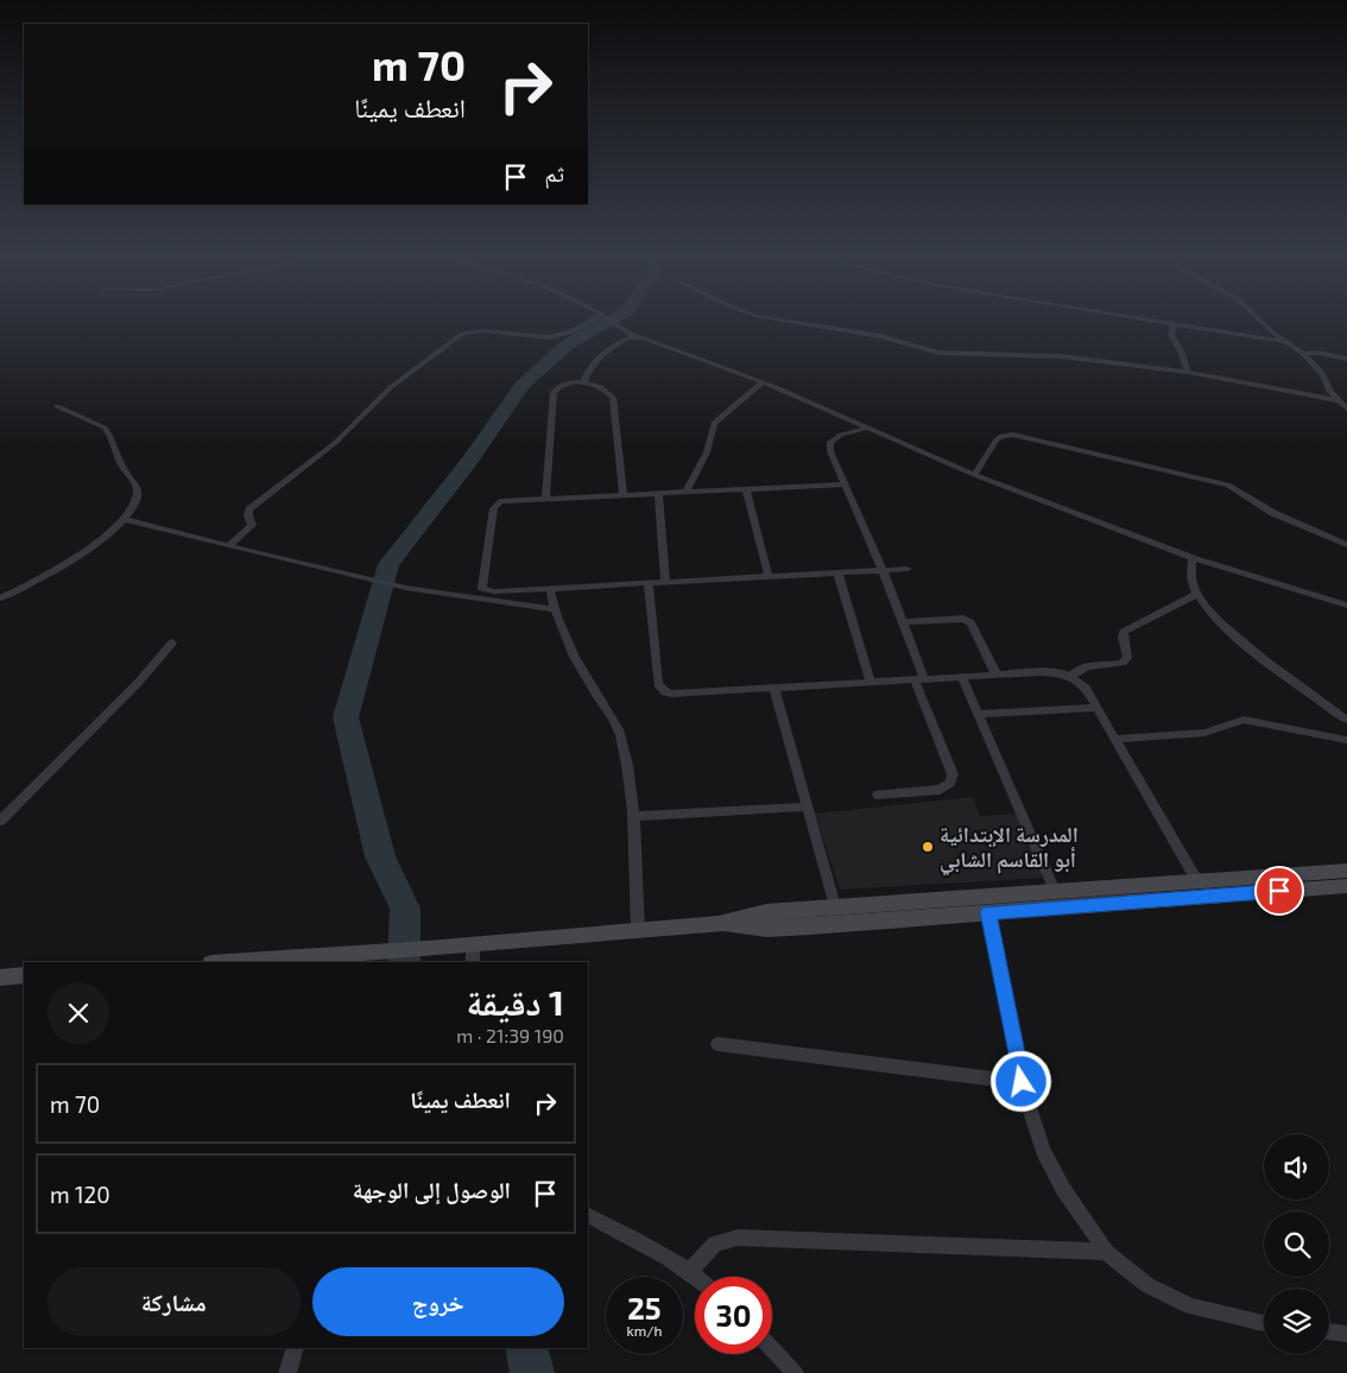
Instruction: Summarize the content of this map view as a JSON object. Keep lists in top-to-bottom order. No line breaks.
{"places":["المدرسة الإبتدائية أبو القاسم الشابي"],"page":{"turn":["70 m","انعطف يمينًا"],"then":"ثم","heading":["1 دقيقة","190 m · 21:39"],"list":[{"name":"انعطف يمينًا","value":"70 m"},{"name":"الوصول إلى الوجهة","value":"120 m"}],"buttons":["خروج","مشاركة"],"speed":"25 km/h","limit":"30"}}
